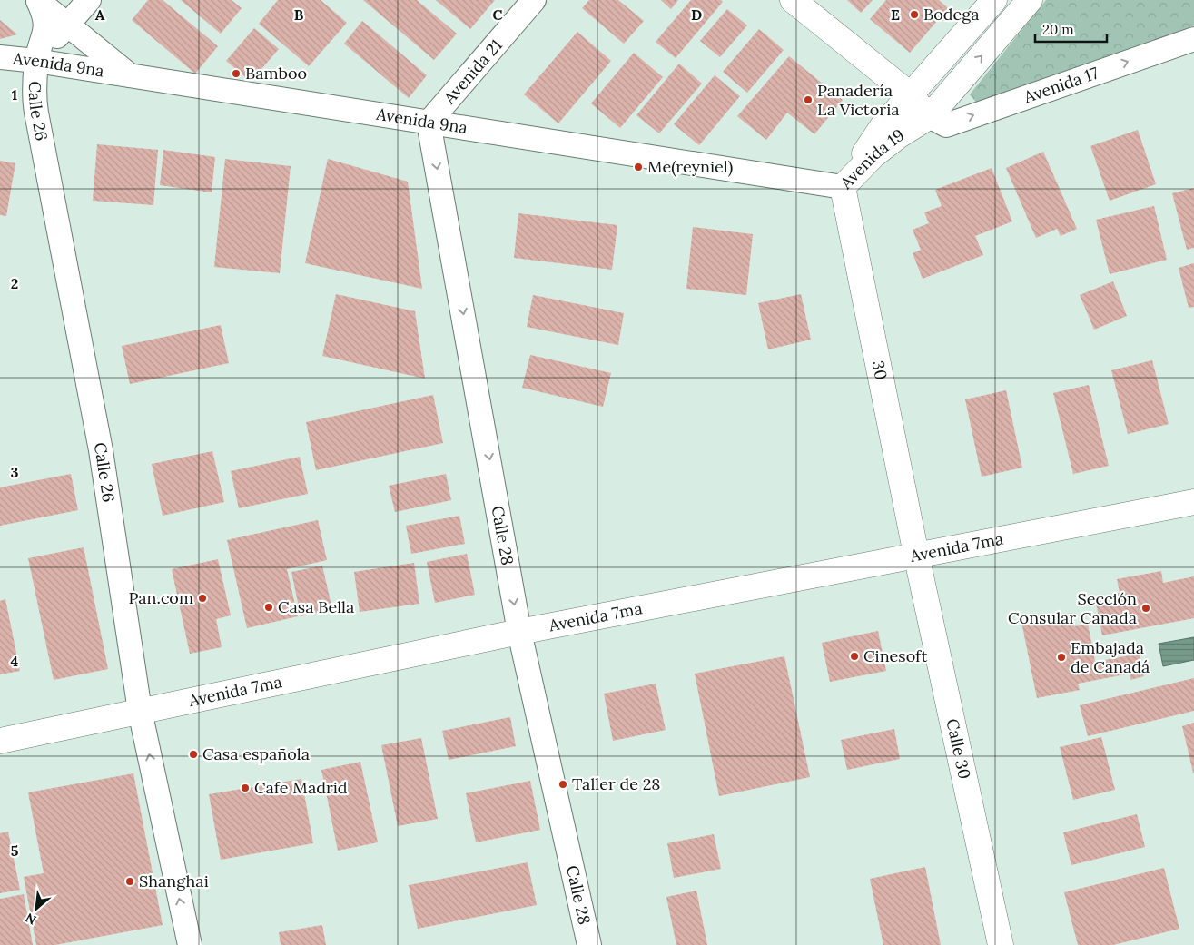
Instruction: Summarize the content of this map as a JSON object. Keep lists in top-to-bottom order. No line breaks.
{"streets":{"main road":["Avenida 19","30","Avenida 7ma","Calle 30"],"street":["Avenida 9na","Avenida 21","Avenida 17","Calle 26","Calle 28"]},"crossings":[["Avenida 9na","Avenida 21"],["Avenida 9na","Calle 26"],["Avenida 9na","Avenida 19"],["Avenida 9na","30"],["Avenida 9na","Calle 28"],["Avenida 21","Calle 28"],["Avenida 17","Avenida 19"],["Calle 26","Avenida 7ma"],["Avenida 19","30"],["30","Avenida 7ma"],["30","Calle 30"],["Calle 28","Avenida 7ma"],["Avenida 7ma","Calle 30"]],"one_way":["Avenida 17","Calle 28"],"places":["Bodega","Bamboo","Panadería La Victoria","Me(reyniel)","Pan.com","Casa Bella","Sección Consular Canada","Cinesoft","Embajada de Canadá","Casa española","Taller de 28","Cafe Madrid","Shanghai"],"scale_bar":"20 m","north":"bottom left","grid":{"columns":["A","B","C","D","E"],"rows":["1","2","3","4","5"]}}
